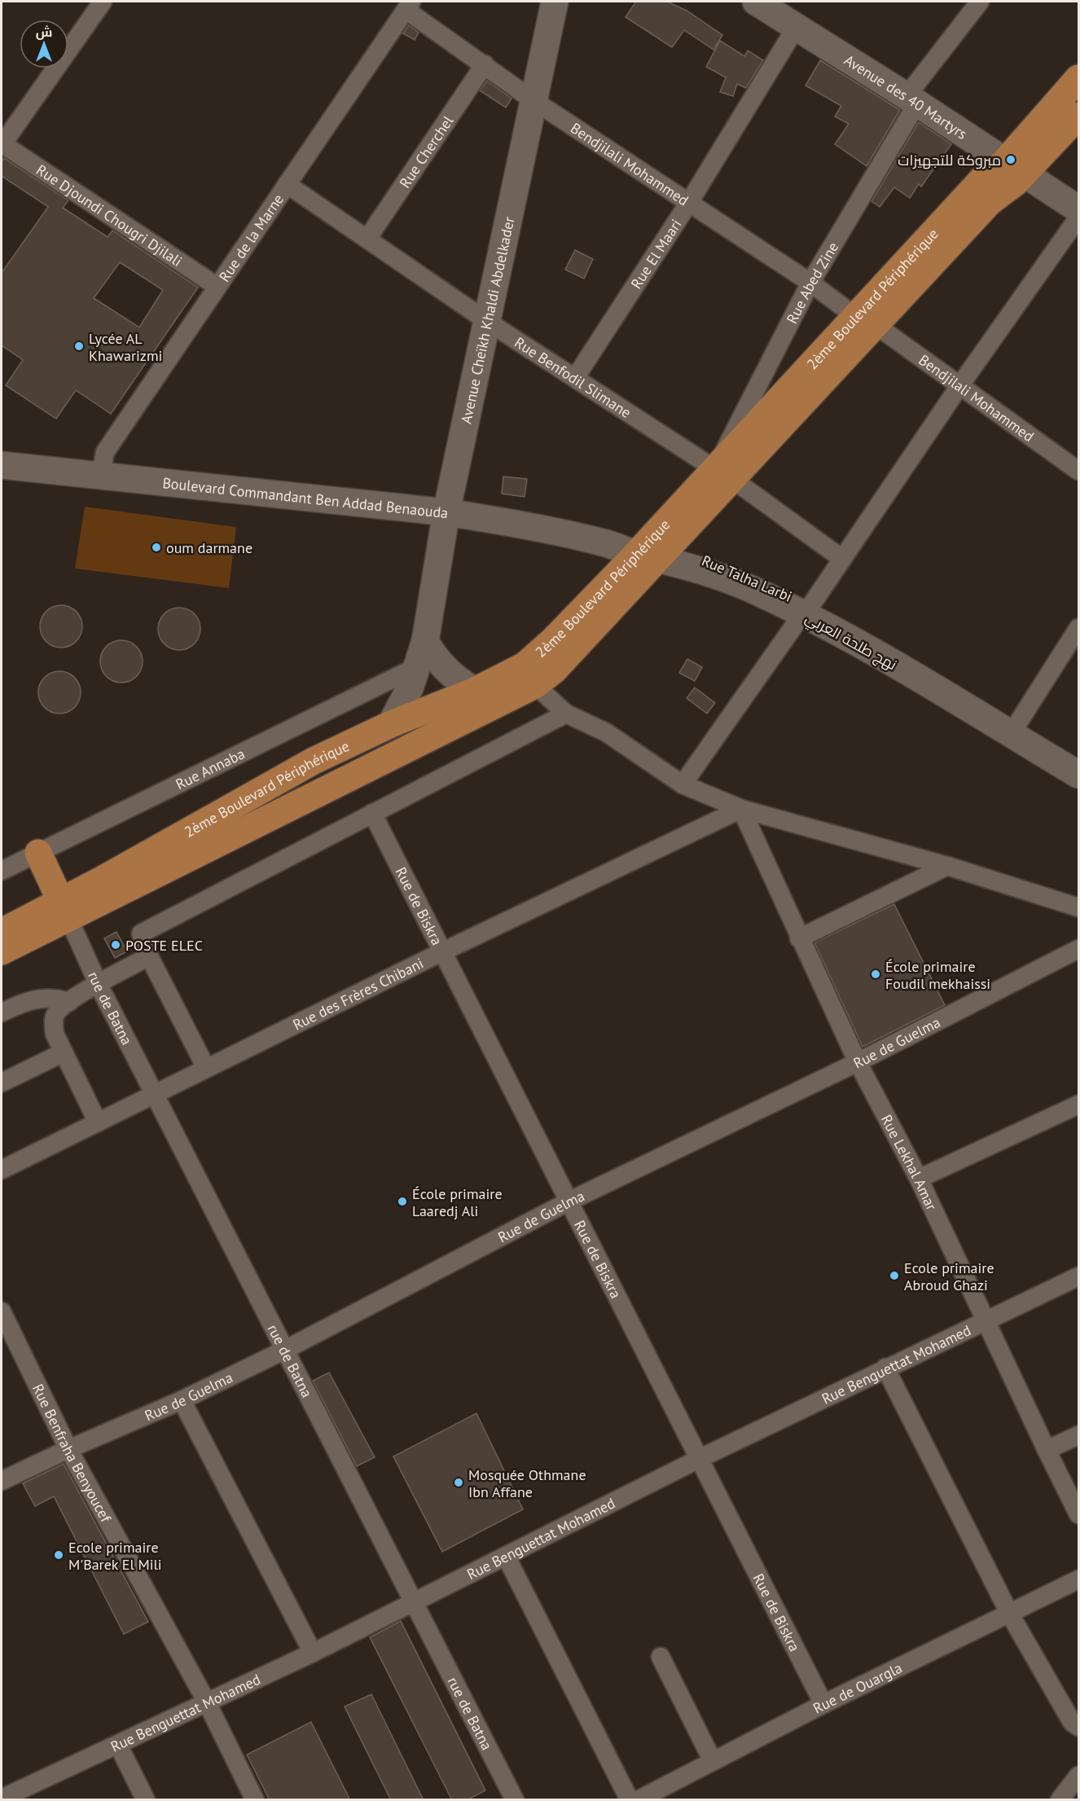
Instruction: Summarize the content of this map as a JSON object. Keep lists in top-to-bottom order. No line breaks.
{"streets":{"main road":["2ème Boulevard Périphérique"],"street":["Avenue des 40 Martyrs","Rue Cherchel","Bendjilali Mohammed","Rue Djoundi Chougri Djilali","Rue de la Marne","Rue El Maari","Rue Abed Zine","Avenue Cheïkh Khaldi Abdelkader","Rue Benfodil Slimane","Boulevard Commandant Ben Addad Benaouda","Rue Talha Larbi","نهج طلحة العربي","Rue Annaba","Rue de Biskra","Rue des Frères Chibani","rue de Batna","Rue de Guelma","Rue Lekhal Amar","Rue Benguettat Mohamed","Rue Benfraha Benyoucef","Rue de Ouargla"]},"crossings":[["Avenue des 40 Martyrs","Rue El Maari"],["Avenue des 40 Martyrs","Rue Abed Zine"],["Avenue des 40 Martyrs","2ème Boulevard Périphérique"],["Rue Cherchel","Bendjilali Mohammed"],["Rue Cherchel","Rue Benfodil Slimane"],["Bendjilali Mohammed","Rue de la Marne"],["Bendjilali Mohammed","Rue El Maari"],["Bendjilali Mohammed","Rue Abed Zine"],["Bendjilali Mohammed","2ème Boulevard Périphérique"],["Bendjilali Mohammed","Avenue Cheïkh Khaldi Abdelkader"],["Rue Djoundi Chougri Djilali","Rue de la Marne"],["Rue de la Marne","Rue Benfodil Slimane"],["Rue de la Marne","Boulevard Commandant Ben Addad Benaouda"],["Rue El Maari","Rue Benfodil Slimane"],["Rue Abed Zine","2ème Boulevard Périphérique"],["Rue Abed Zine","Rue Benfodil Slimane"],["2ème Boulevard Périphérique","Avenue Cheïkh Khaldi Abdelkader"],["2ème Boulevard Périphérique","Rue Benfodil Slimane"],["2ème Boulevard Périphérique","Boulevard Commandant Ben Addad Benaouda"],["2ème Boulevard Périphérique","نهج طلحة العربي"],["2ème Boulevard Périphérique","rue de Batna"],["Avenue Cheïkh Khaldi Abdelkader","Rue Benfodil Slimane"],["Avenue Cheïkh Khaldi Abdelkader","Boulevard Commandant Ben Addad Benaouda"],["Avenue Cheïkh Khaldi Abdelkader","Rue Annaba"],["Boulevard Commandant Ben Addad Benaouda","نهج طلحة العربي"],["Rue Talha Larbi","نهج طلحة العربي"],["Rue de Biskra","Rue des Frères Chibani"],["Rue de Biskra","Rue de Guelma"],["Rue de Biskra","Rue Benguettat Mohamed"],["Rue de Biskra","Rue de Ouargla"],["Rue des Frères Chibani","rue de Batna"],["Rue des Frères Chibani","Rue Lekhal Amar"],["rue de Batna","Rue de Guelma"],["rue de Batna","Rue Benguettat Mohamed"],["Rue de Guelma","Rue Lekhal Amar"],["Rue de Guelma","Rue Benfraha Benyoucef"],["Rue Lekhal Amar","Rue Benguettat Mohamed"],["Rue Benguettat Mohamed","Rue Benfraha Benyoucef"]],"places":["مبروكة للتجهيزات","Lycée AL Khawarizmi","oum darmane","POSTE ELEC","École primaire Foudil mekhaissi","École primaire Laaredj Ali","Ecole primaire Abroud Ghazi","Mosquée Othmane Ibn Affane","Ecole primaire M'Barek El Mili"],"north":"top"}
